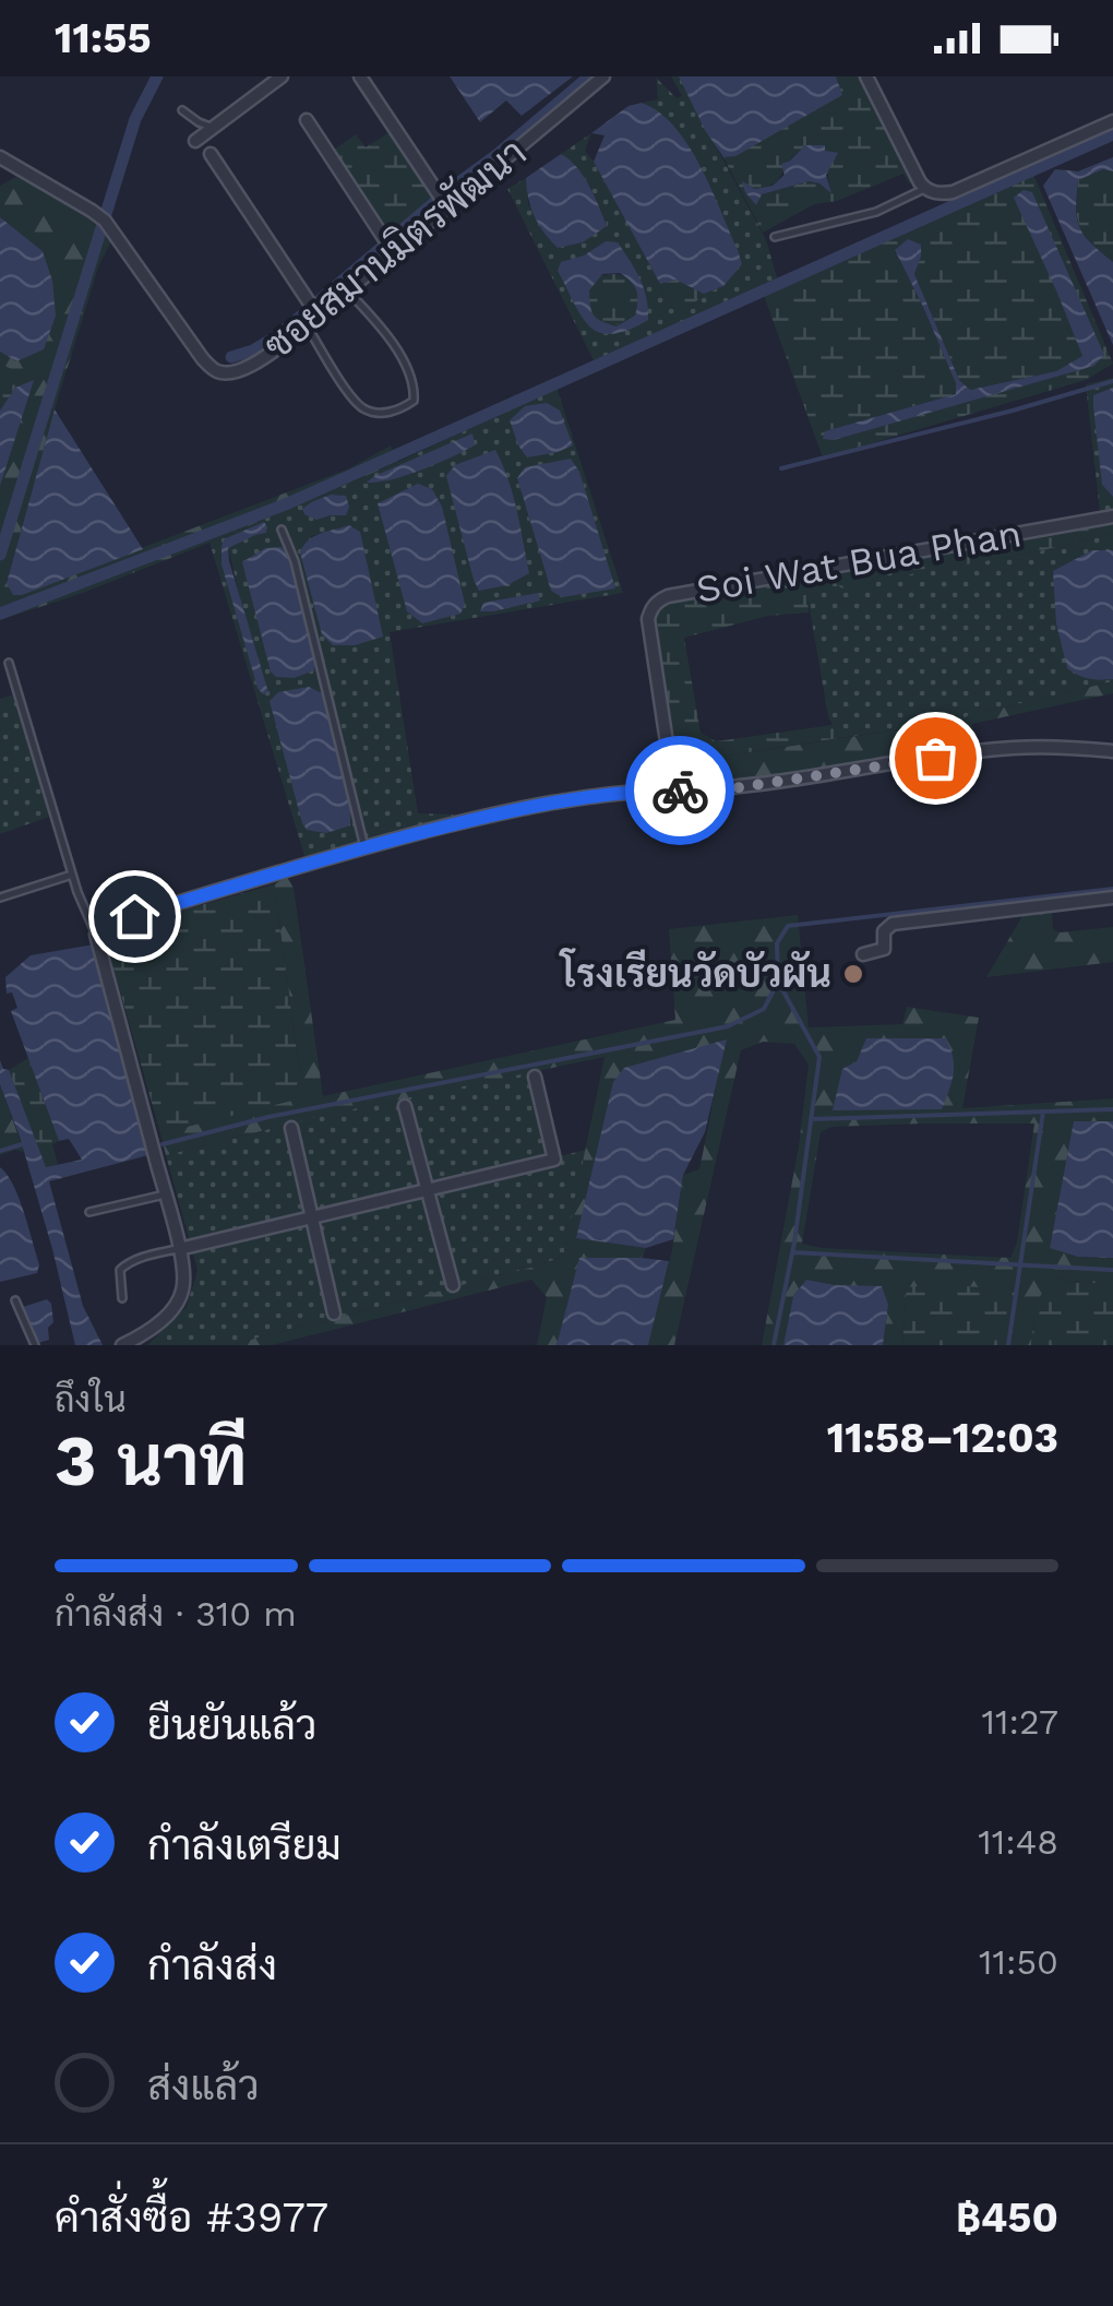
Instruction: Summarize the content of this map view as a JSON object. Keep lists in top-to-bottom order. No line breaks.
{"streets":{"street":["ซอยสมานมิตรพัฒนา","Soi Wat Bua Phan"]},"places":["โรงเรียนวัดบัวผัน"],"page":{"status":"11:55","heading":["3 นาที","ถึงใน","11:58–12:03"],"panel":["คำสั่งซื้อ #3977","฿450"],"bar":"กำลังส่ง · 310 m","list":[["ยืนยันแล้ว","11:27"],["กำลังเตรียม","11:48"],["กำลังส่ง","11:50"],"ส่งแล้ว"]}}
